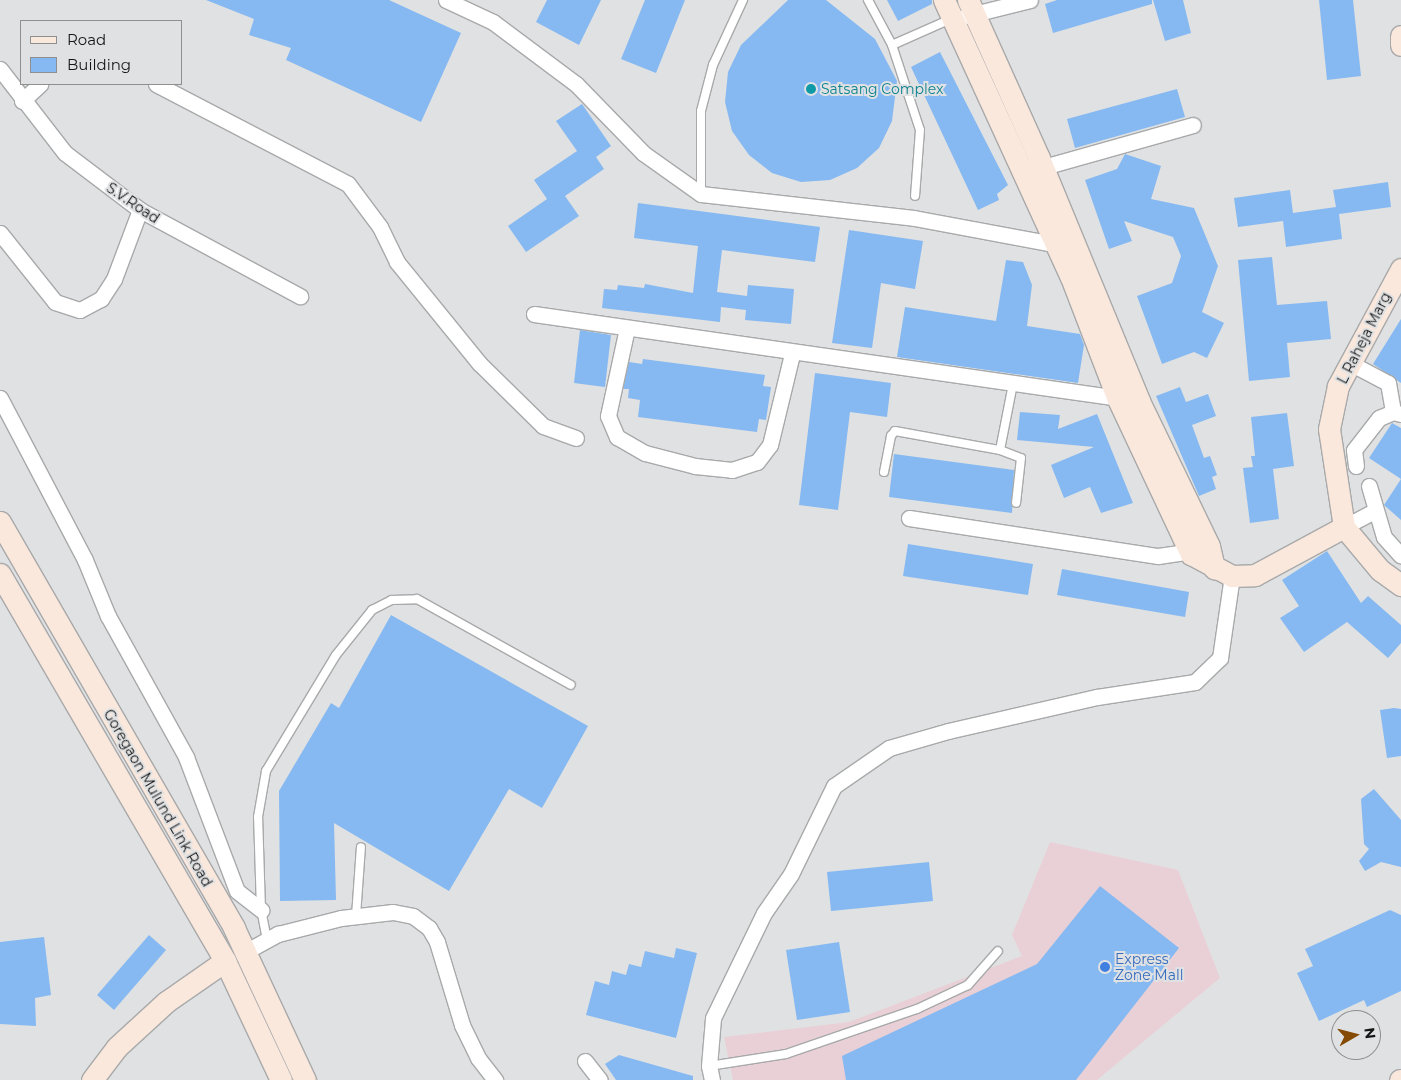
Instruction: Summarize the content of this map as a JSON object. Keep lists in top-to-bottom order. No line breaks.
{"streets":{"street":["S.V.Road","L Raheja Marg","Goregaon Mulund Link Road"]},"places":["Satsang Complex","Express Zone Mall"],"legend":["Road","Building"],"north":"right"}
